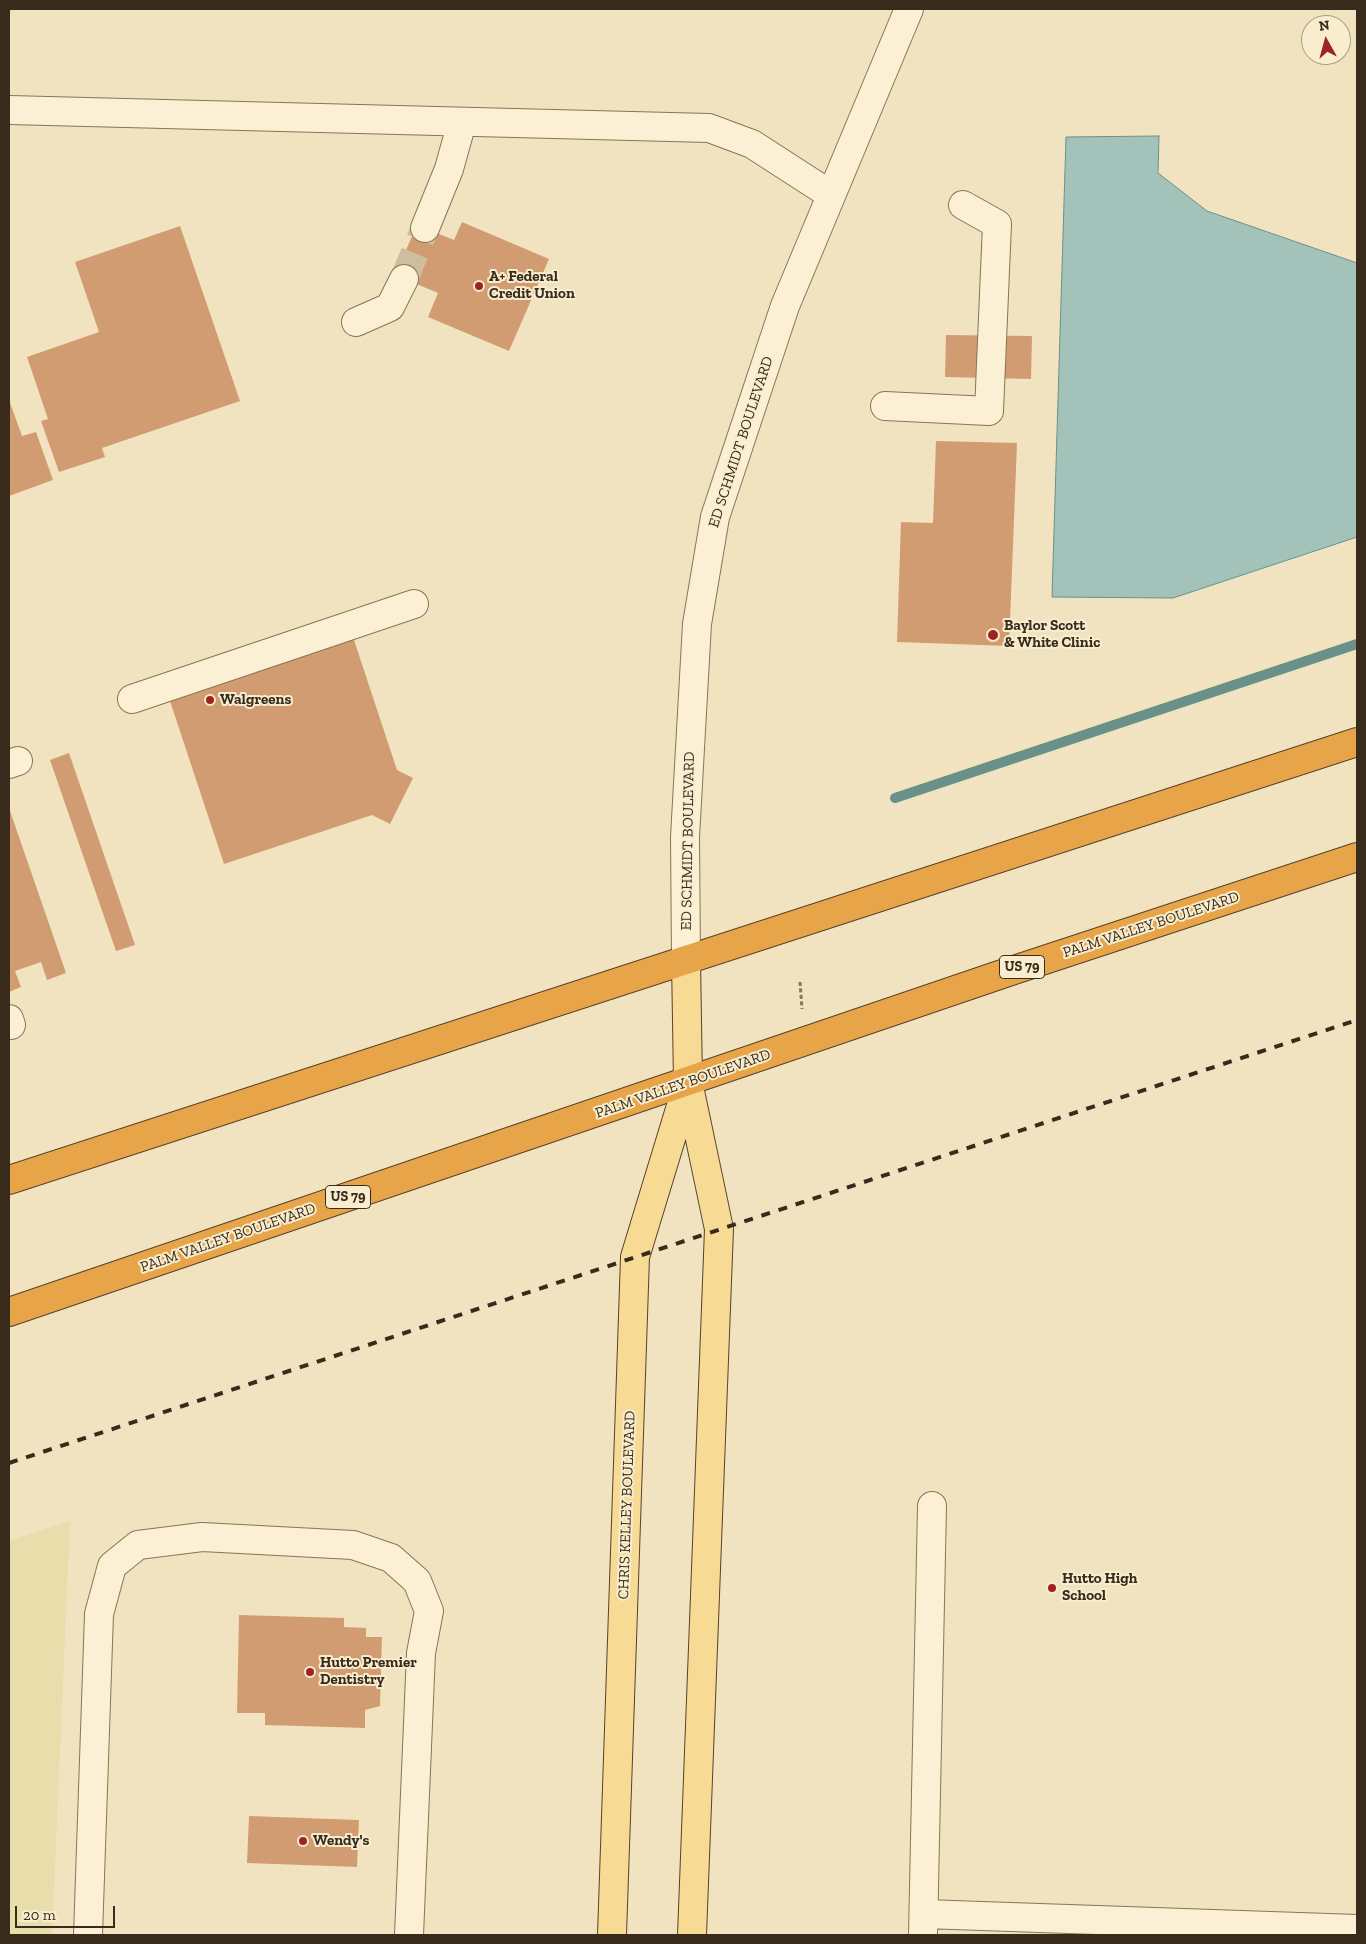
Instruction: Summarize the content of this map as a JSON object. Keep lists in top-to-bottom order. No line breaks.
{"streets":{"highway":["PALM VALLEY BOULEVARD","US 79"],"main road":["CHRIS KELLEY BOULEVARD"],"street":["ED SCHMIDT BOULEVARD"]},"crossings":[["ED SCHMIDT BOULEVARD","CHRIS KELLEY BOULEVARD"],["PALM VALLEY BOULEVARD","CHRIS KELLEY BOULEVARD"]],"places":["A+ Federal Credit Union","Baylor Scott & White Clinic","Walgreens","Hutto High School","Hutto Premier Dentistry","Wendy's"],"scale_bar":"20 m","north":"top"}
